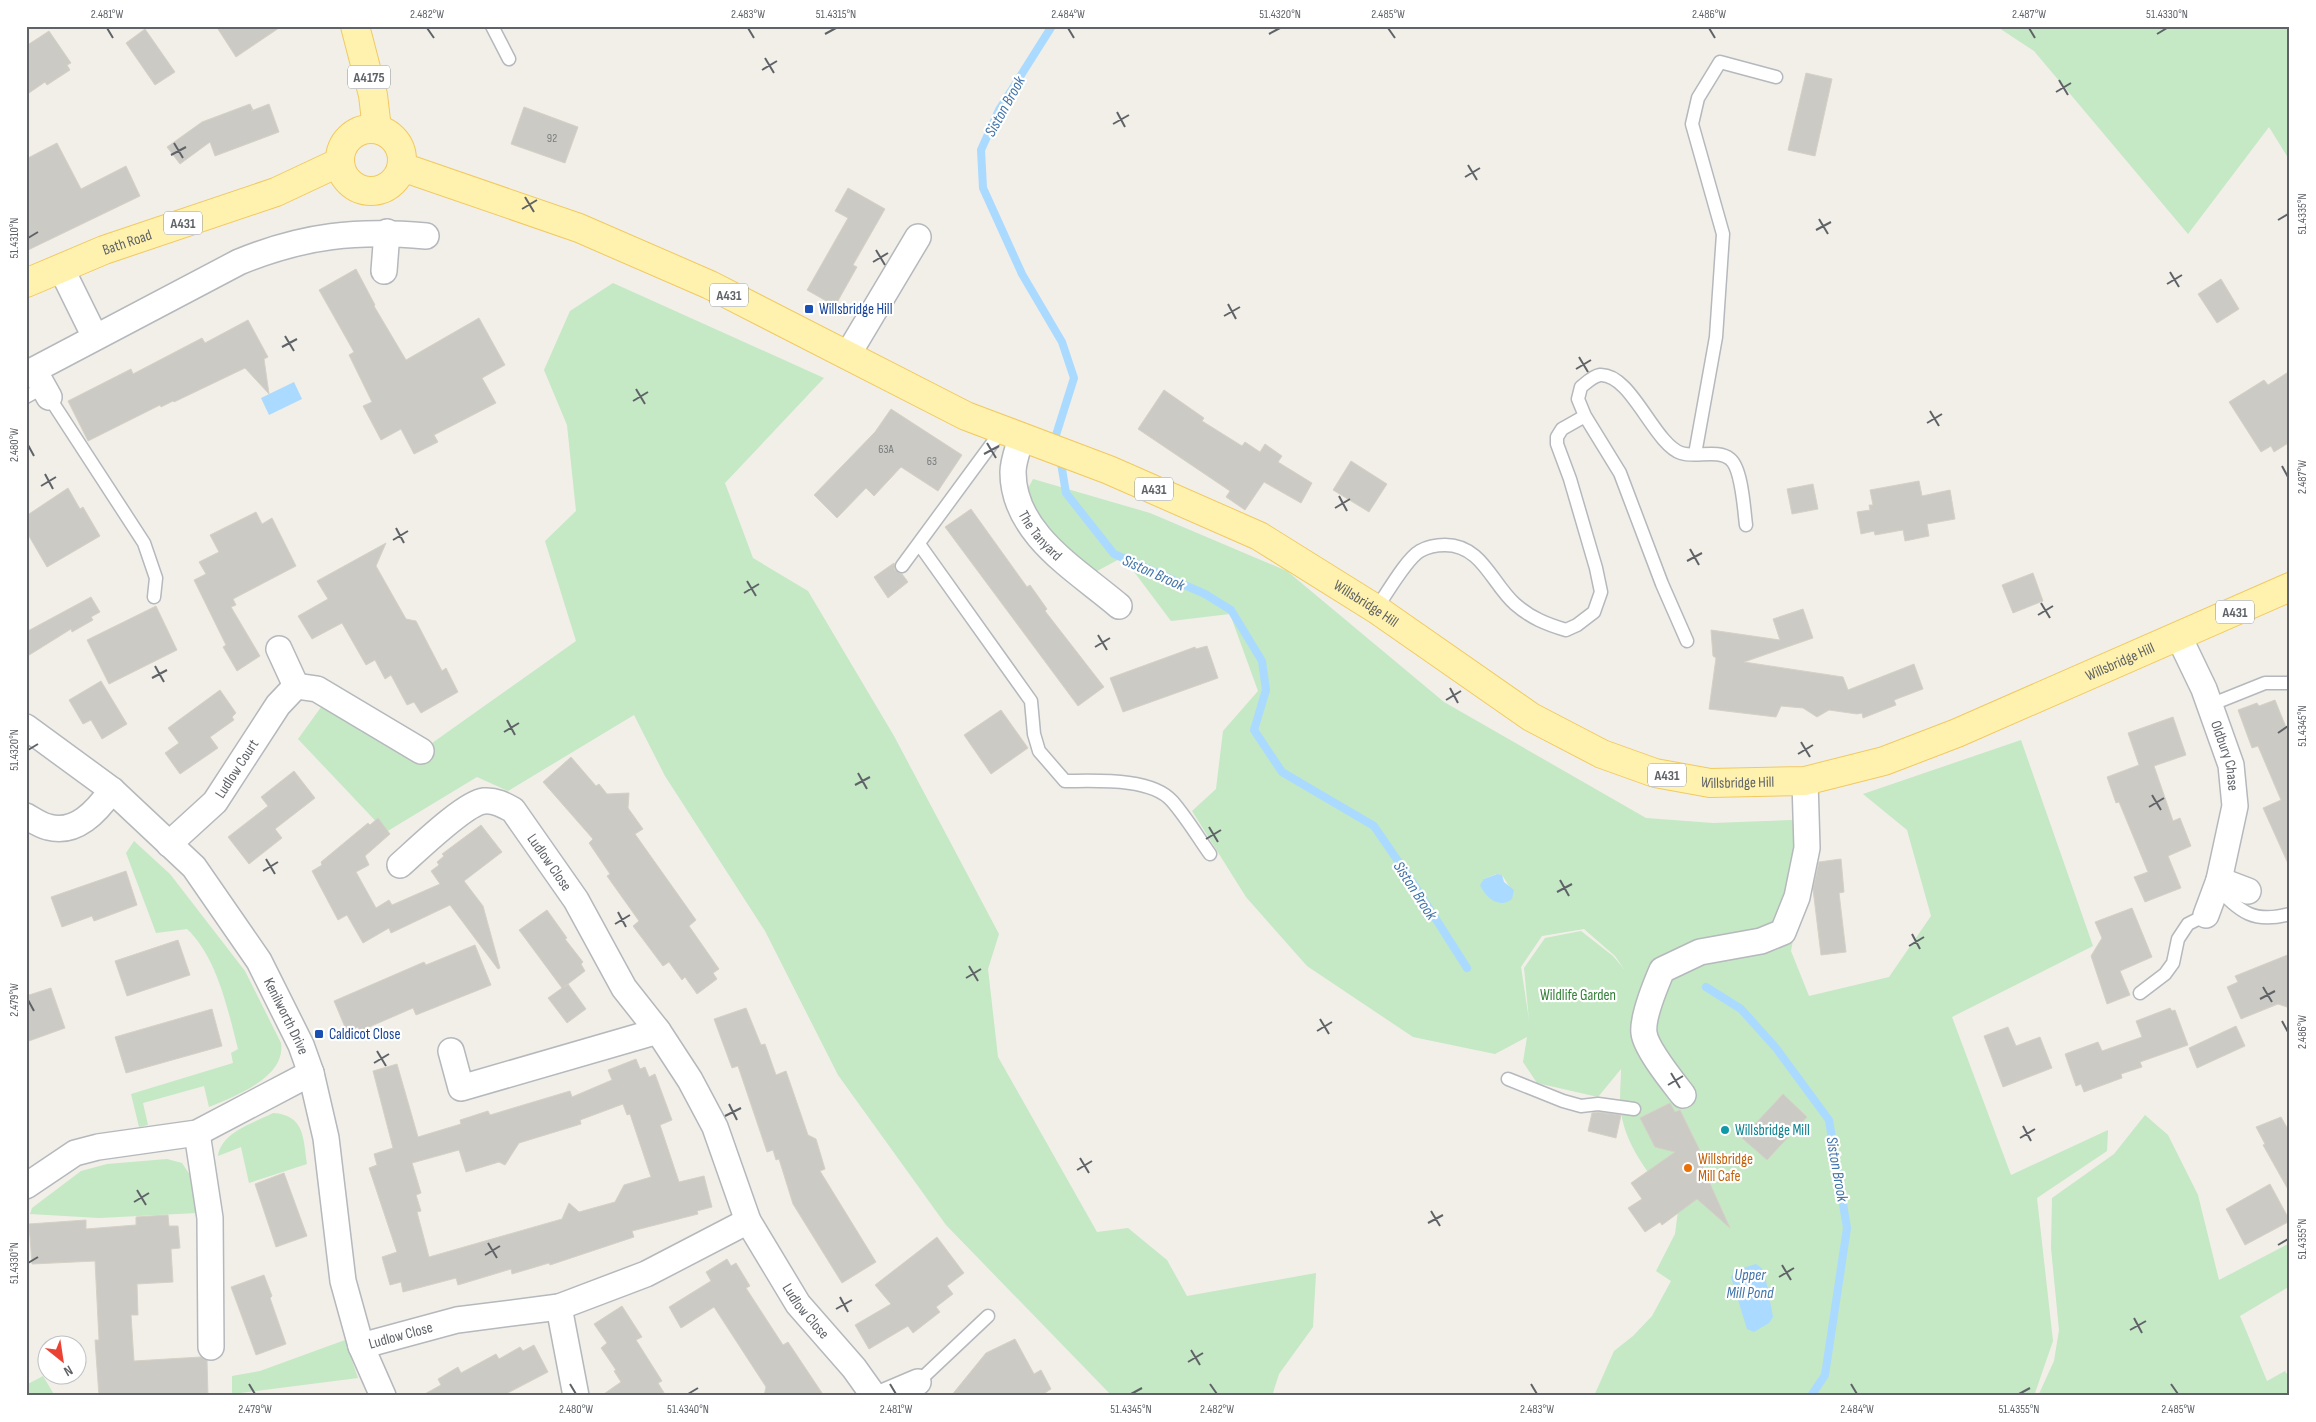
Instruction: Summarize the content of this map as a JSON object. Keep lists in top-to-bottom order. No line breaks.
{"streets":{"main road":["A4175","A431","Bath Road","Willsbridge Hill"],"street":["The Tanyard","Oldbury Chase","Ludlow Court","Ludlow Close","Kenilworth Drive"]},"crossings":[["A4175","A431"],["A4175","Bath Road"],["A431","Bath Road"],["A431","The Tanyard"],["A431","Willsbridge Hill"],["The Tanyard","Willsbridge Hill"],["Willsbridge Hill","Oldbury Chase"],["Ludlow Court","Kenilworth Drive"],["Ludlow Close","Kenilworth Drive"]],"water":["Siston Brook","Upper Mill Pond"],"parks":["Wildlife Garden"],"places":{"transit":["Willsbridge Hill","Caldicot Close"],"other":["Willsbridge Mill","Willsbridge Mill Cafe"]},"house_numbers":["92","63A","63"],"north":"bottom right","coordinates":["2.481°W","2.482°W","2.483°W","51.4315°N","2.484°W","51.4320°N","2.485°W","2.486°W","2.487°W","51.4330°N","51.4335°N","51.4310°N","2.480°W","51.4345°N","2.479°W","51.4355°N","51.4340°N"]}
